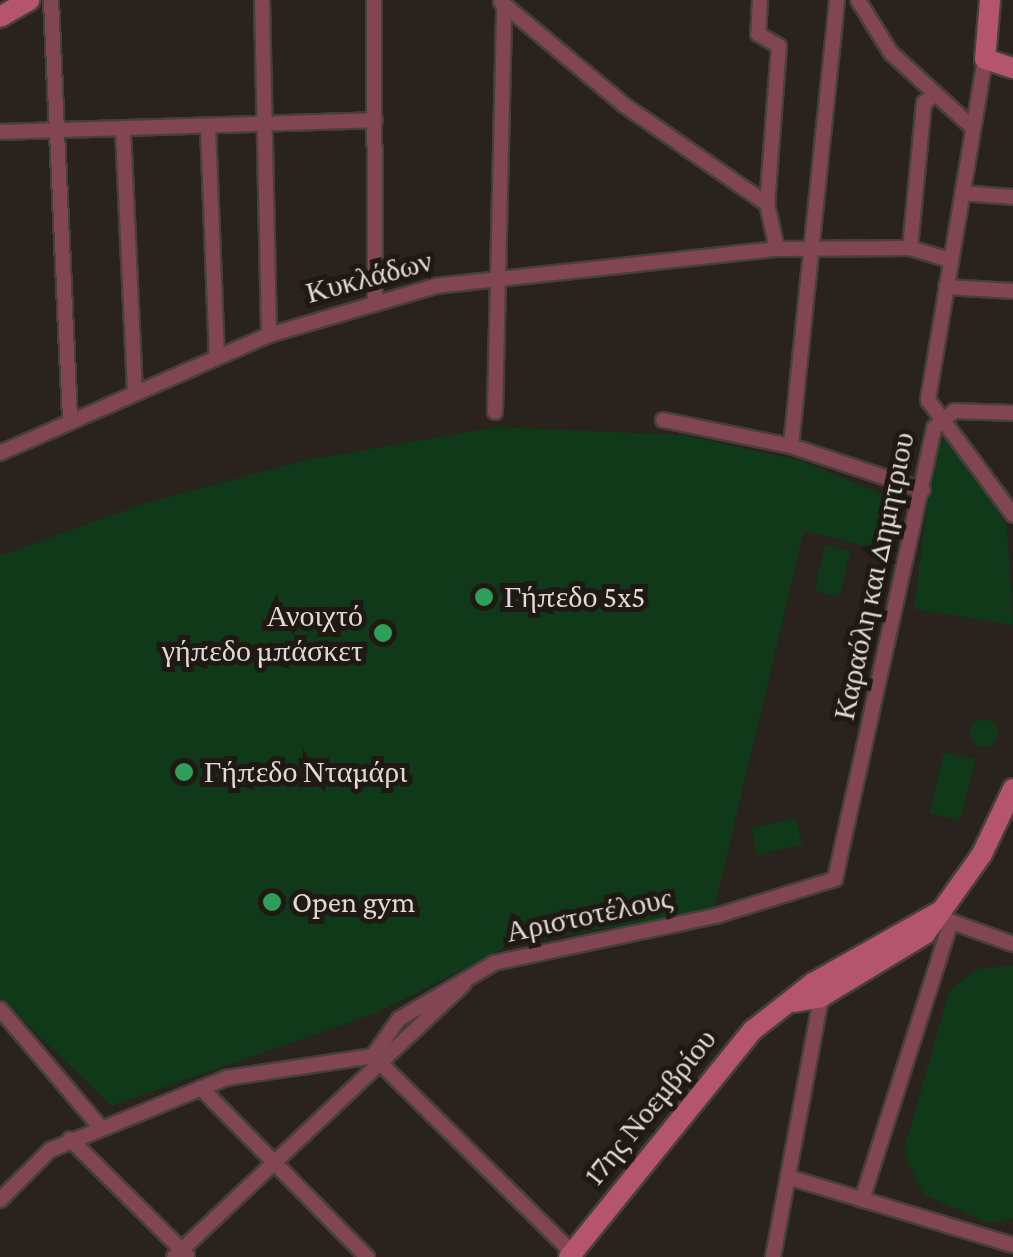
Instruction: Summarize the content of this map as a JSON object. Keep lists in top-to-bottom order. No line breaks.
{"streets":{"street":["Κυκλάδων","Καραόλη και Δημητριου","Αριστοτέλους","17ης Νοεμβρίου"]},"crossings":[["Κυκλάδων","Καραόλη και Δημητριου"],["Καραόλη και Δημητριου","Αριστοτέλους"]],"places":["Γήπεδο 5x5","Ανοιχτό γήπεδο μπάσκετ","Γήπεδο Νταμάρι","Open gym"]}
